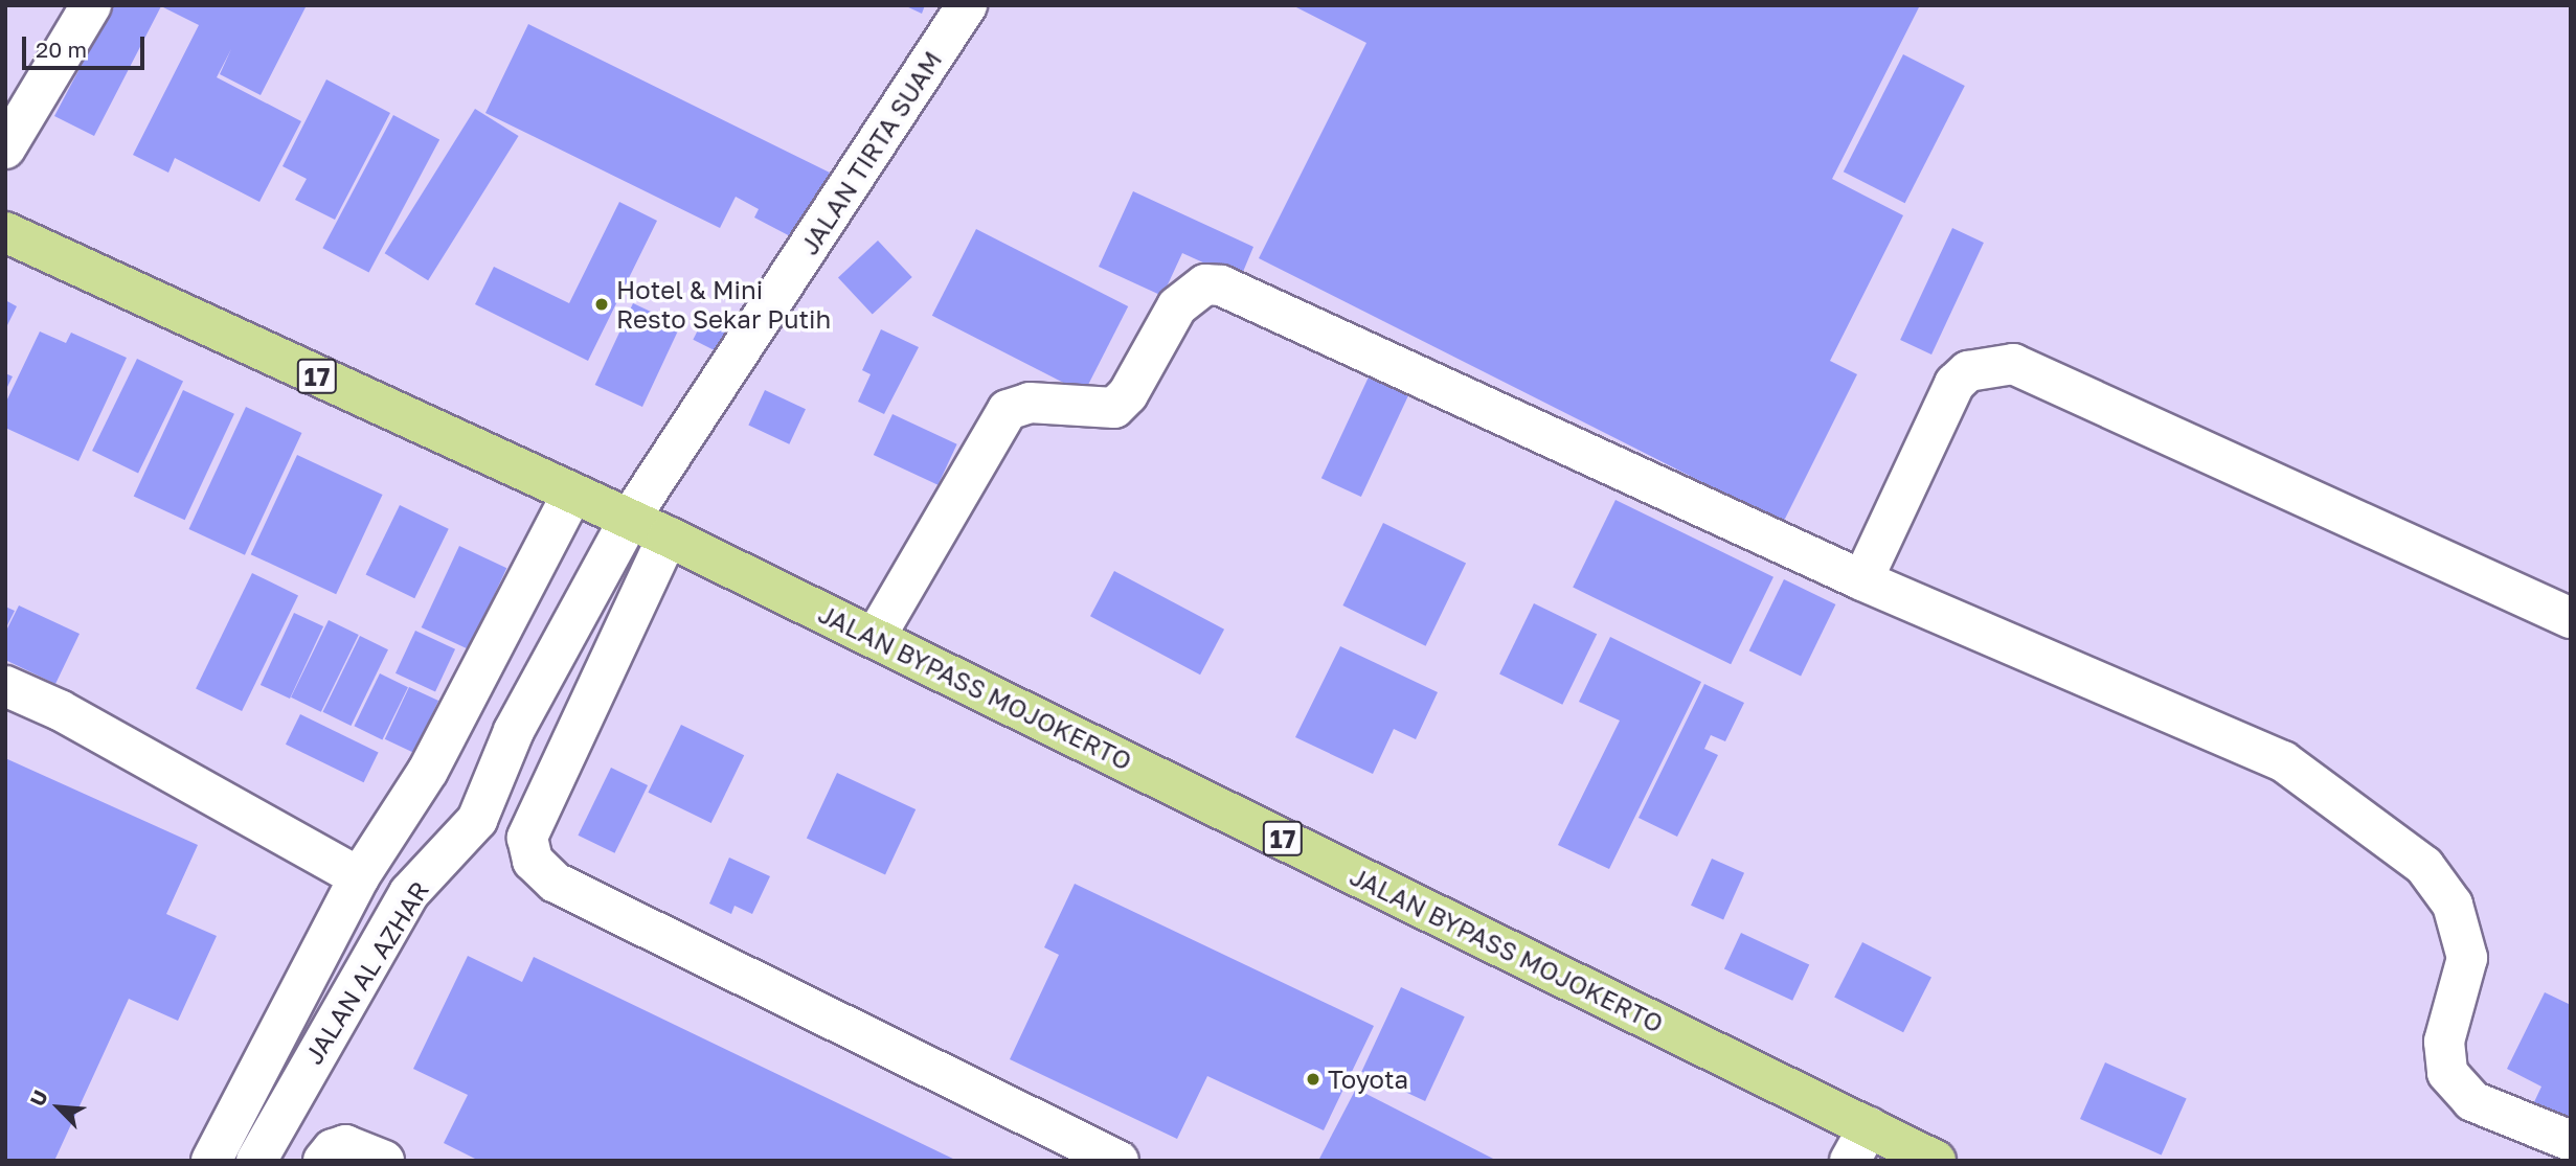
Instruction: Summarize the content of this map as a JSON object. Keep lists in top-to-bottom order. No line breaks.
{"streets":{"highway":["17","JALAN BYPASS MOJOKERTO"],"street":["JALAN TIRTA SUAM","JALAN AL AZHAR"]},"crossings":[["JALAN TIRTA SUAM","JALAN BYPASS MOJOKERTO"],["JALAN TIRTA SUAM","JALAN AL AZHAR"],["JALAN BYPASS MOJOKERTO","JALAN AL AZHAR"]],"places":["Hotel & Mini Resto Sekar Putih","Toyota"],"scale_bar":"20 m","north":"top left"}
